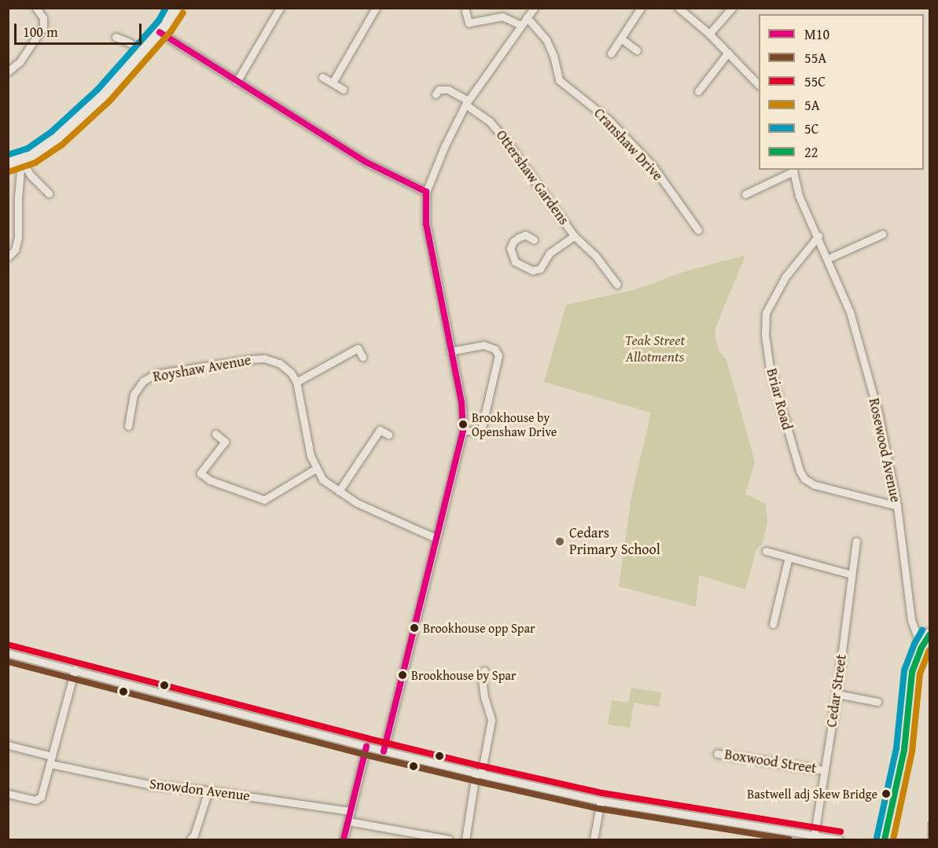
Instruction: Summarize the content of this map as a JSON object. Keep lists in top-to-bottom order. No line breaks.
{"streets":{"street":["Cranshaw Drive","Ottershaw Gardens","Royshaw Avenue","Briar Road","Rosewood Avenue","Cedar Street","Boxwood Street","Snowdon Avenue"]},"crossings":[["Briar Road","Rosewood Avenue"],["Cedar Street","Boxwood Street"]],"parks":["Teak Street Allotments"],"places":["Brookhouse by Openshaw Drive","Cedars Primary School","Brookhouse opp Spar","Brookhouse by Spar","Bastwell adj Skew Bridge"],"lines":["transit line 5C","transit line 5A","transit line M10","transit line 22","transit line 55C","transit line 55A"],"legend":["M10","55A","55C","5A","5C","22"],"scale_bar":"100 m"}
